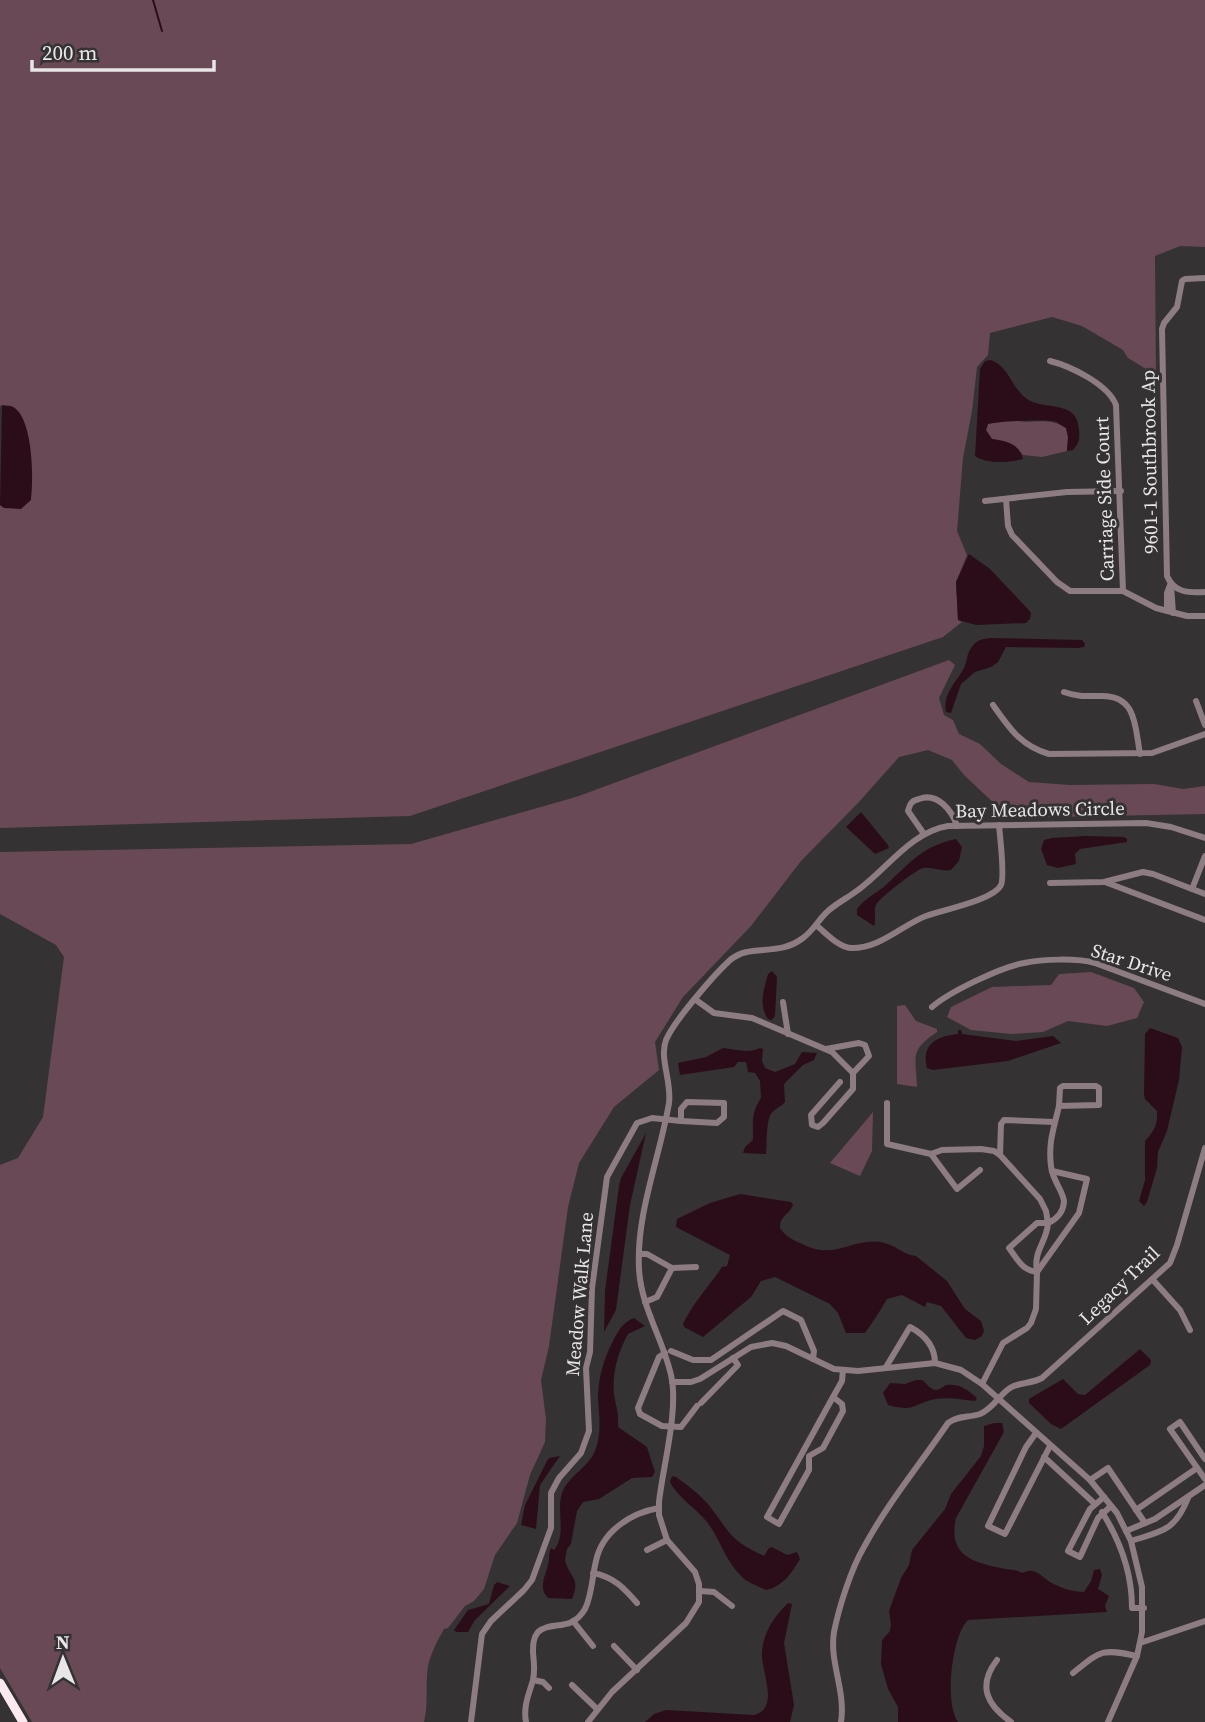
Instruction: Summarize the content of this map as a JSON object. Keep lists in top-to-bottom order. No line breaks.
{"streets":{"street":["9601-1 Southbrook Ap","Carriage Side Court","Bay Meadows Circle","Star Drive","Legacy Trail","Meadow Walk Lane"]},"crossings":[["Bay Meadows Circle","Meadow Walk Lane"]],"scale_bar":"200 m","north":"top"}
